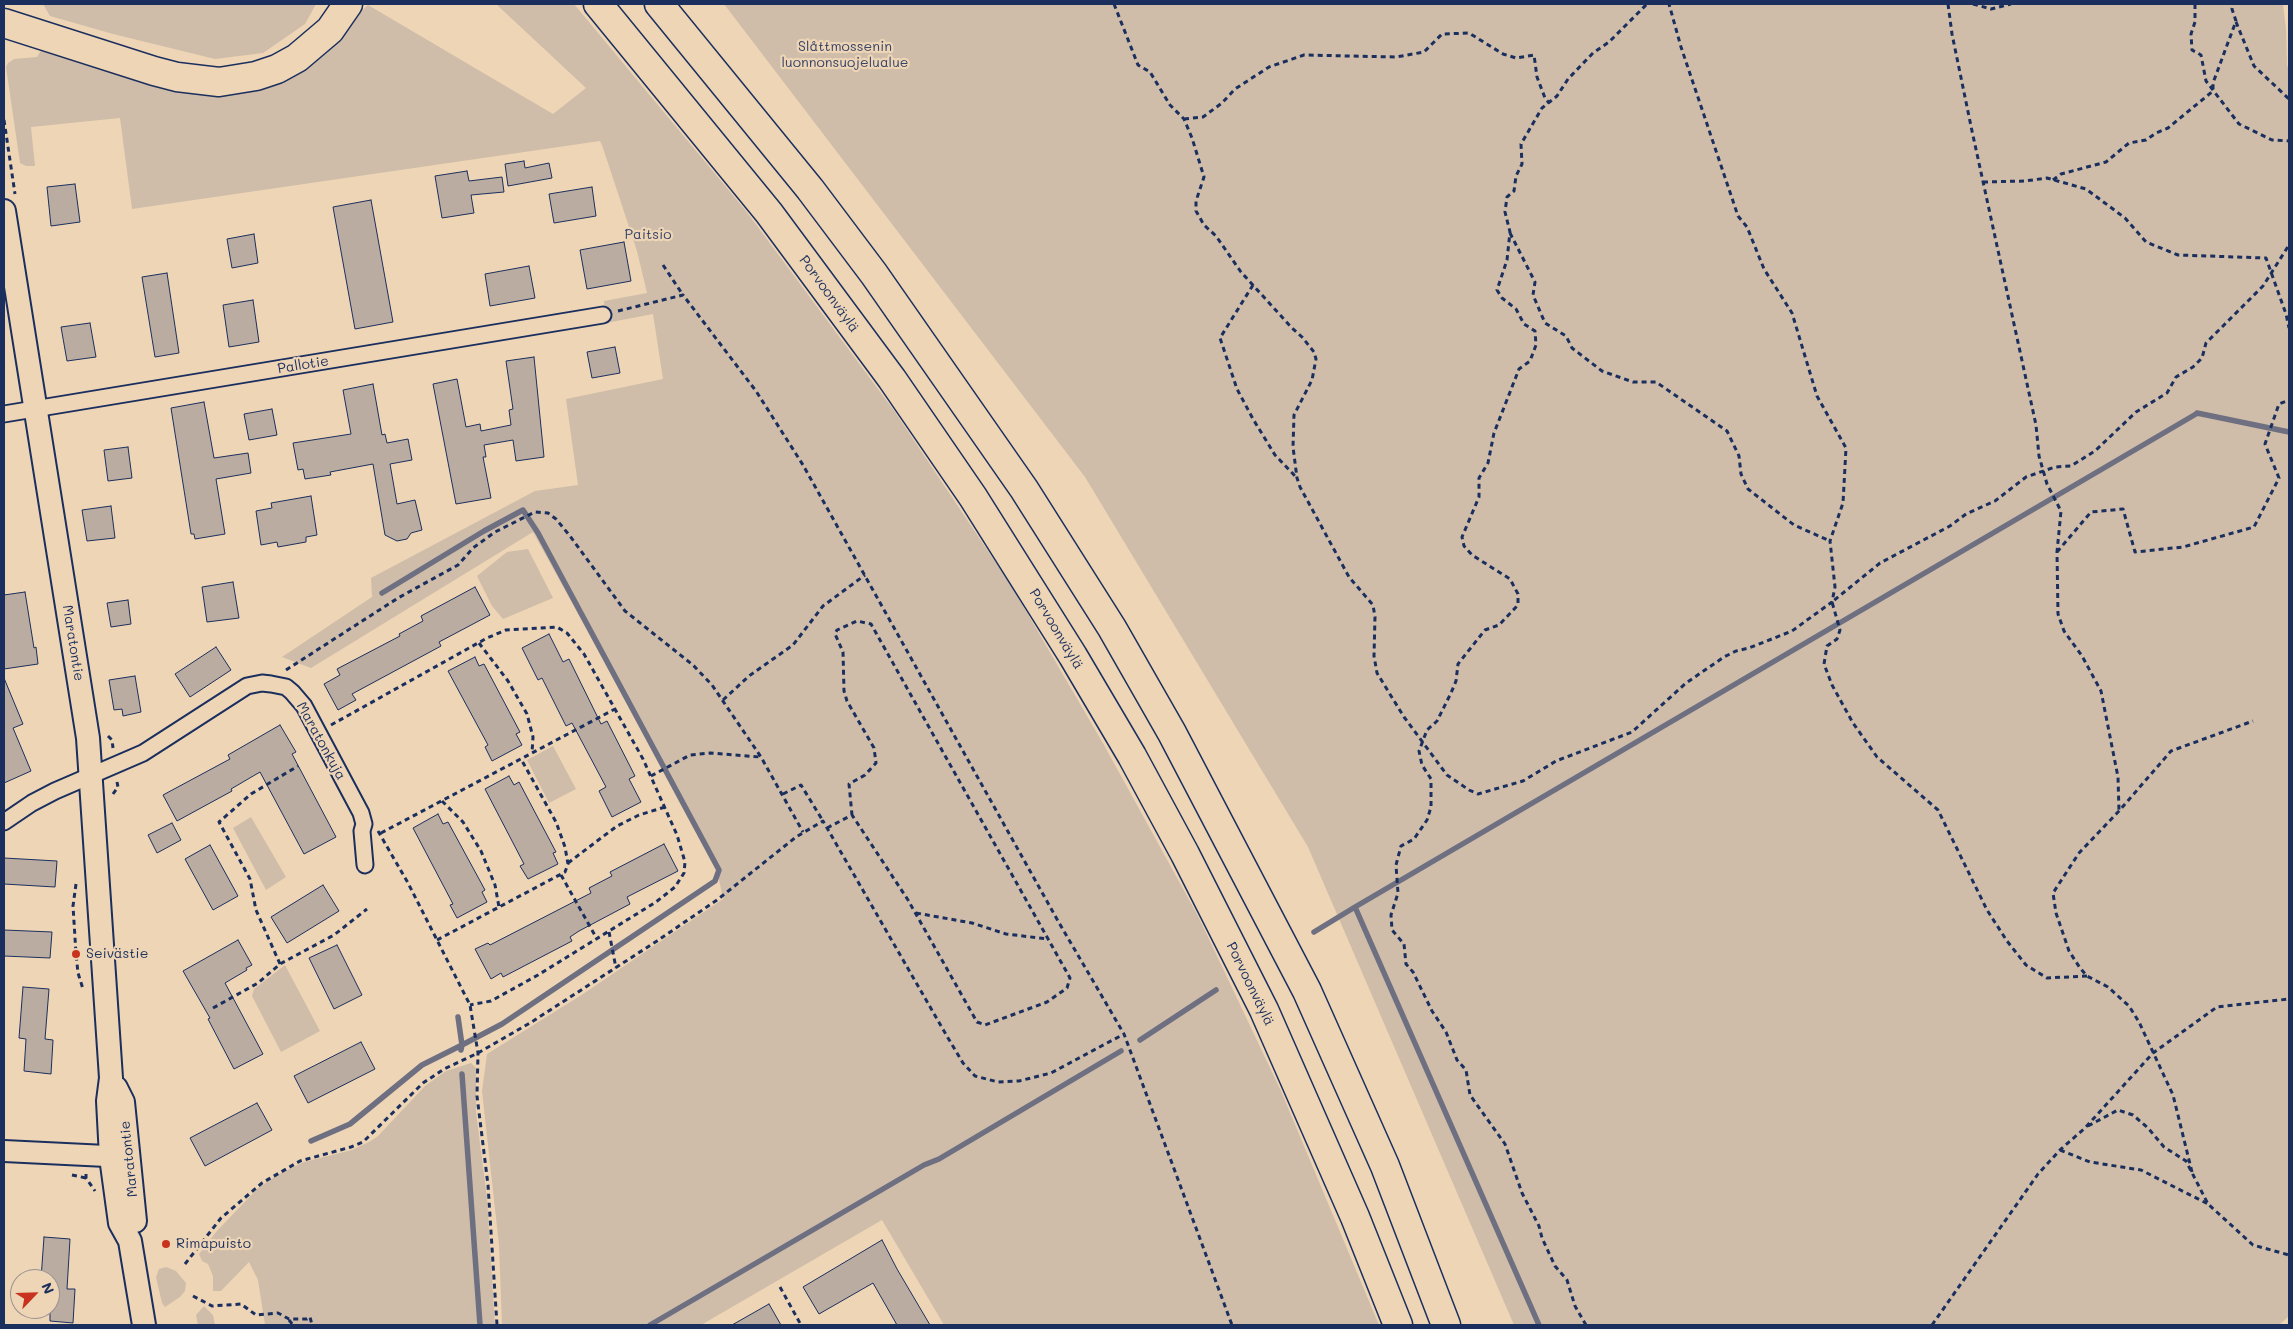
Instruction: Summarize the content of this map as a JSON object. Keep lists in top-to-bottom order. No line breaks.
{"streets":{"highway":["Porvoonväylä"],"main road":["Maratontie"],"street":["Pallotie","Maratonkuja"]},"crossings":[["Pallotie","Maratontie"]],"parks":["Slåttmossenin luonnonsuojelualue","Paitsio"],"places":["Seivästie","Rimapuisto"],"north":"top right"}
